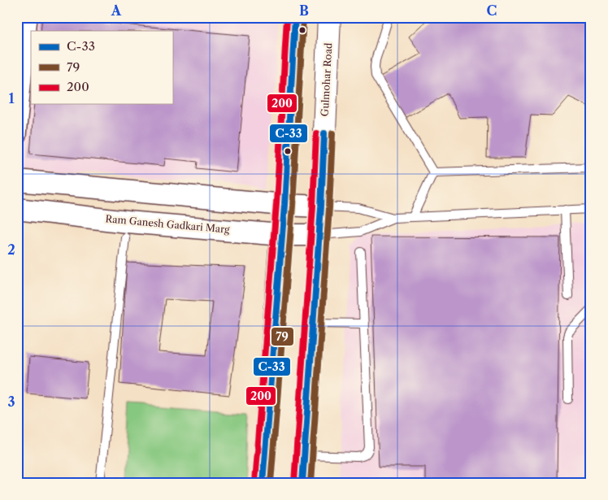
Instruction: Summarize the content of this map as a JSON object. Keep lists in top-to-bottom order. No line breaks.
{"streets":{"main road":["Gulmohar Road"],"street":["Ram Ganesh Gadkari Marg"]},"crossings":[["Gulmohar Road","Ram Ganesh Gadkari Marg"]],"lines":["transit line C-33","transit line 200","transit line 79"],"legend":["C-33","79","200"],"grid":{"columns":["A","B","C"],"rows":["1","2","3"]}}
